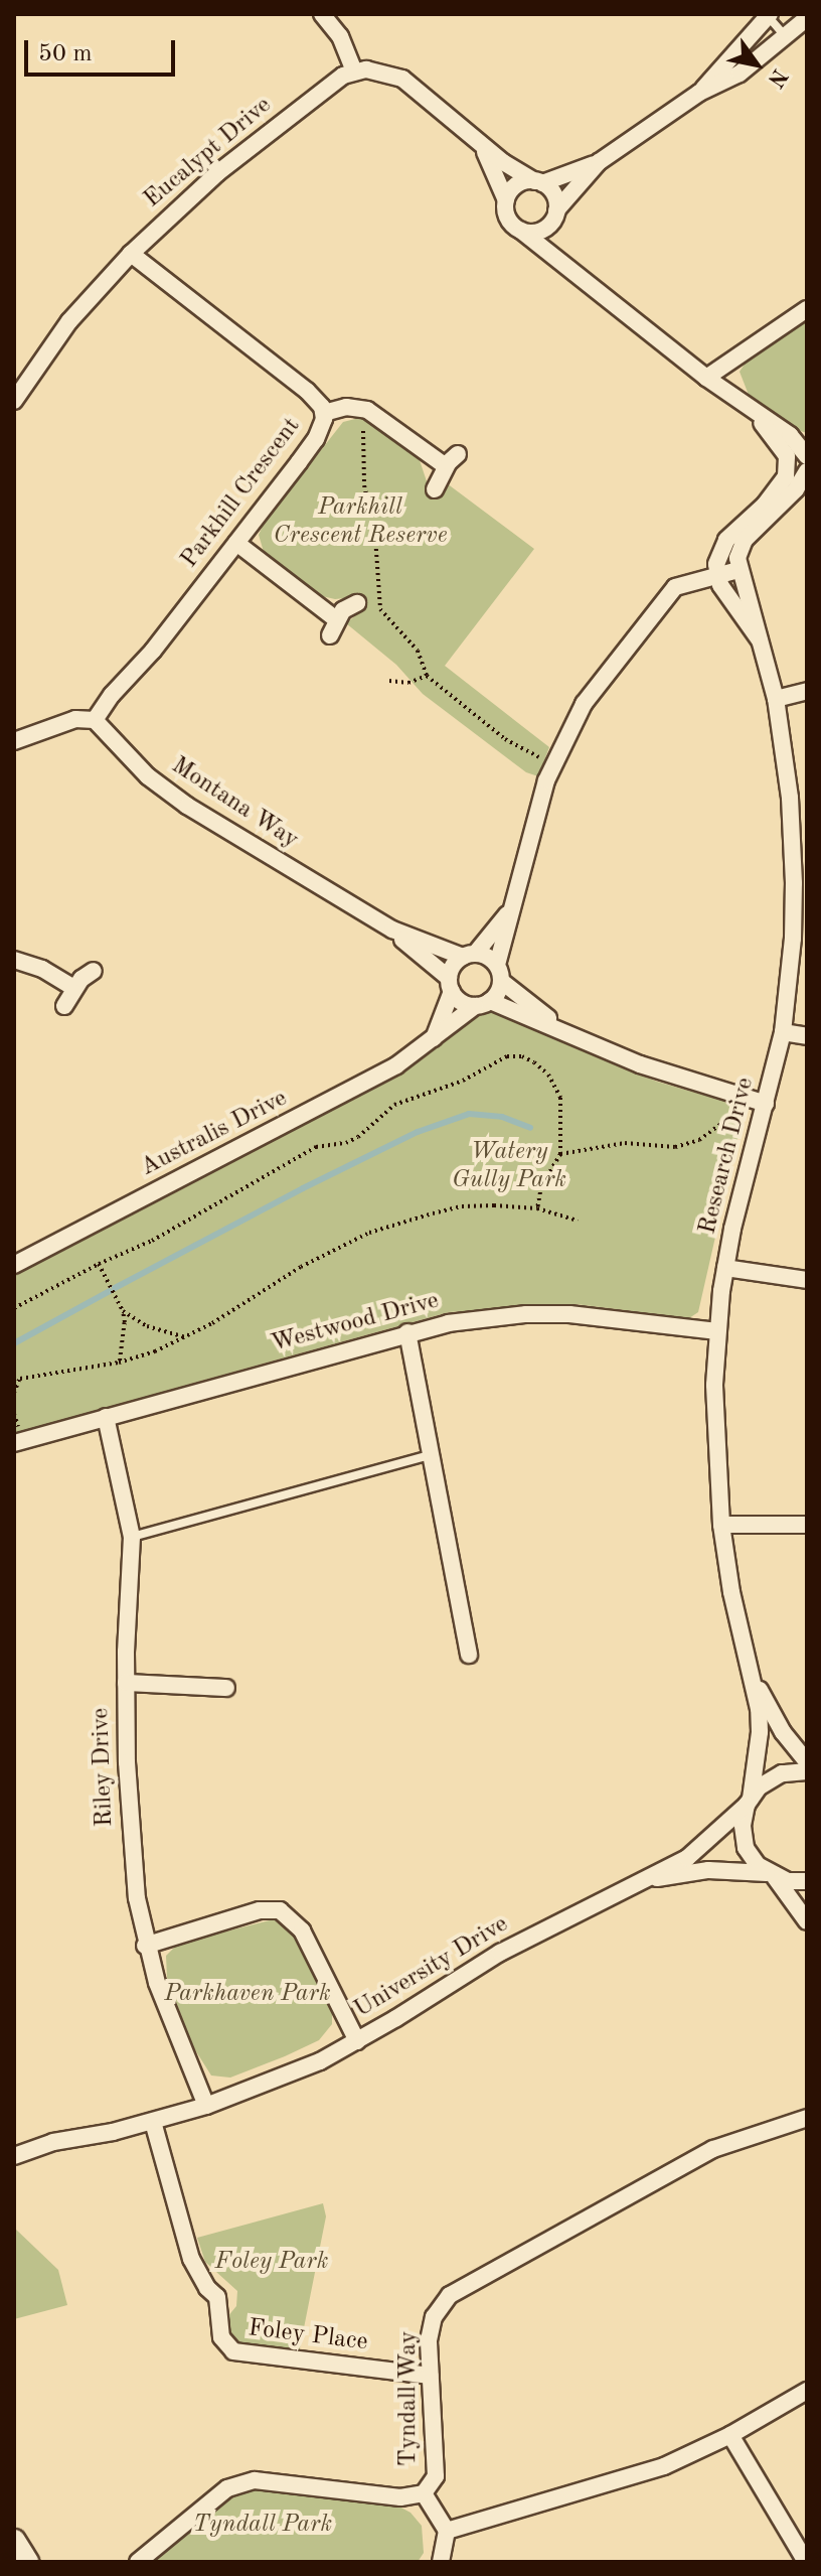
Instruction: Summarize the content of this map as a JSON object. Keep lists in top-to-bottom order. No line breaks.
{"streets":{"street":["Eucalypt Drive","Parkhill Crescent","Montana Way","Australis Drive","Research Drive","Westwood Drive","Riley Drive","University Drive","Foley Place","Tyndall Way"]},"crossings":[["Eucalypt Drive","Parkhill Crescent"],["Parkhill Crescent","Montana Way"],["Montana Way","Australis Drive"],["Research Drive","Westwood Drive"],["Research Drive","University Drive"],["Westwood Drive","Riley Drive"],["Riley Drive","University Drive"],["University Drive","Foley Place"],["Foley Place","Tyndall Way"]],"parks":["Parkhill Crescent Reserve","Watery Gully Park","Parkhaven Park","Foley Park","Tyndall Park"],"scale_bar":"50 m","north":"bottom right"}
